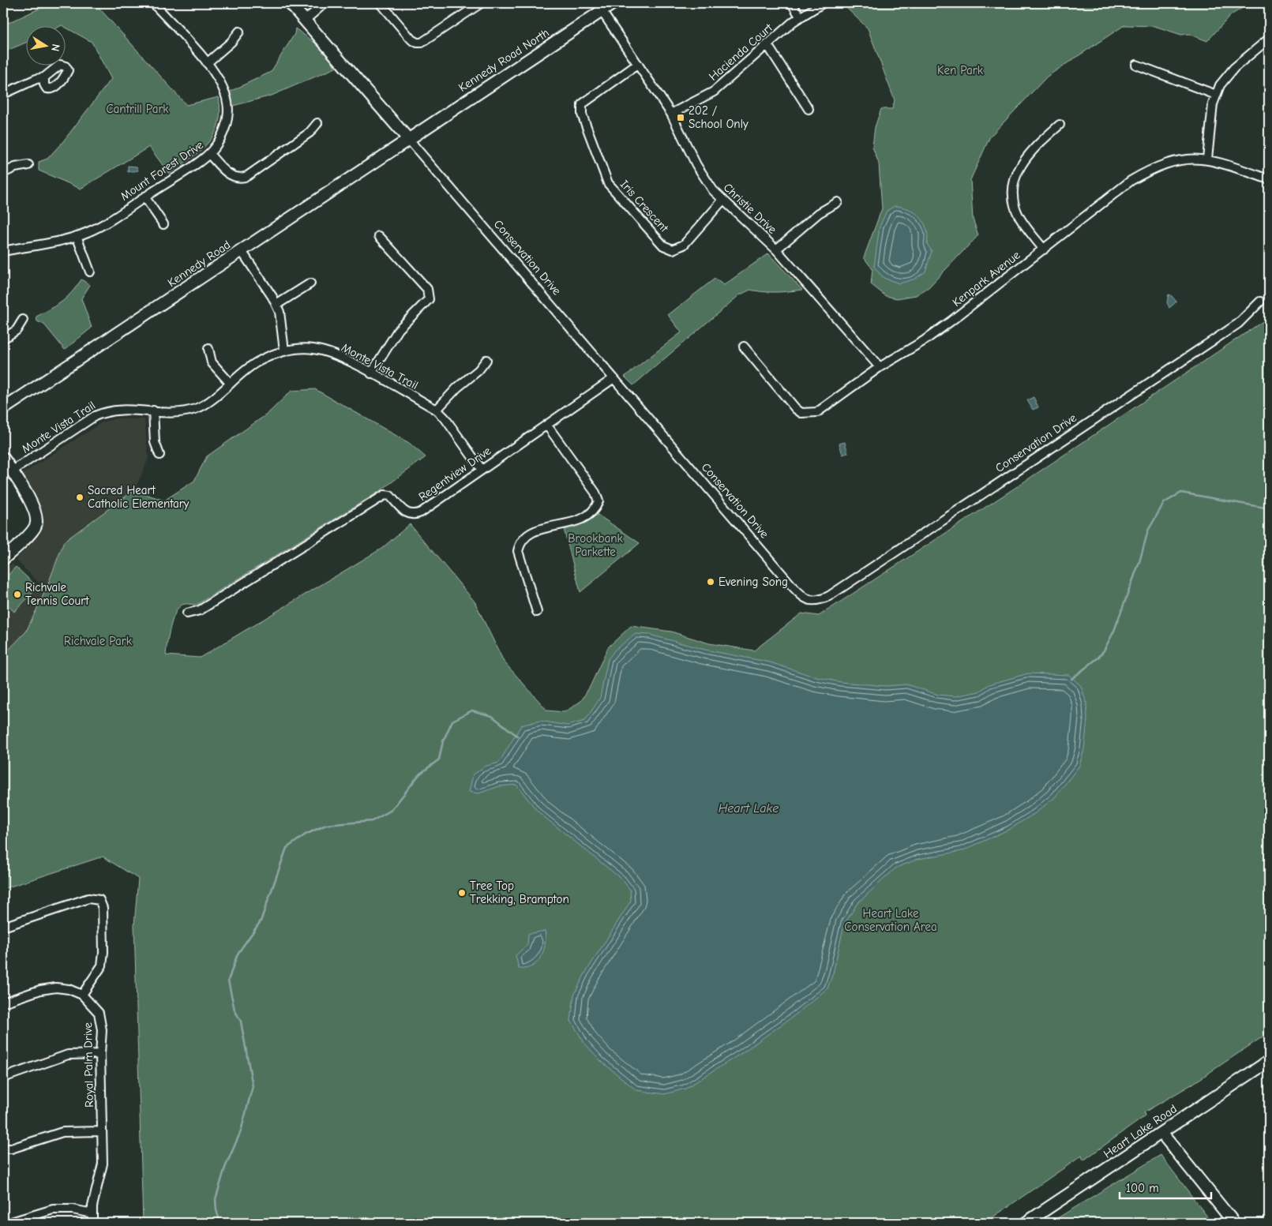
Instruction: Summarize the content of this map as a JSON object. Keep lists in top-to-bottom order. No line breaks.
{"streets":{"main road":["Kennedy Road North","Conservation Drive","Kennedy Road","Heart Lake Road"],"street":["Hacienda Court","Mount Forest Drive","Iris Crescent","Christie Drive","Kenpark Avenue","Monte Vista Trail","Regentview Drive","Royal Palm Drive"]},"crossings":[["Hacienda Court","Christie Drive"],["Kennedy Road North","Christie Drive"],["Kennedy Road North","Conservation Drive"],["Kennedy Road North","Kennedy Road"],["Iris Crescent","Christie Drive"],["Christie Drive","Kenpark Avenue"],["Conservation Drive","Kennedy Road"],["Conservation Drive","Regentview Drive"],["Monte Vista Trail","Regentview Drive"]],"water":["Heart Lake"],"parks":["Ken Park","Cantrill Park","Brookbank Parkette","Richvale Park","Heart Lake Conservation Area"],"places":{"transit":["202 / School Only"],"other":["Sacred Heart Catholic Elementary","Evening Song","Richvale Tennis Court","Tree Top Trekking, Brampton"]},"scale_bar":"100 m","north":"right"}
